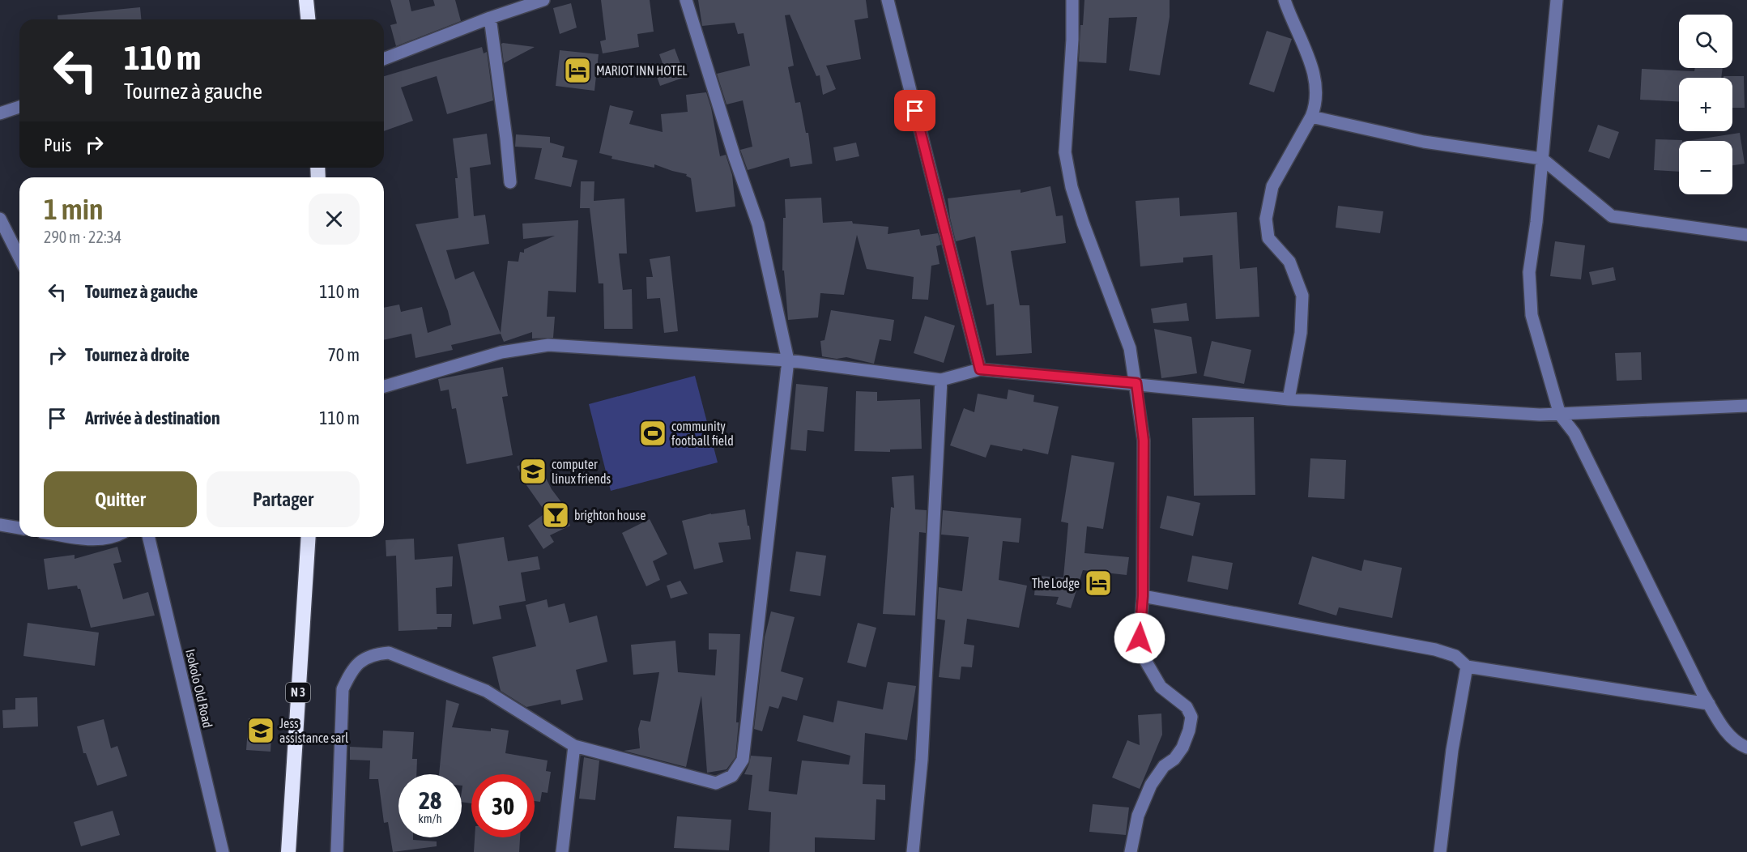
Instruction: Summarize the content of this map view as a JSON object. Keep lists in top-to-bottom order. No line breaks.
{"streets":{"highway":["N 3"],"street":["Isokolo Old Road"]},"places":{"hotel":["MARIOT INN HOTEL","The Lodge"],"sports":["community football field"],"school or university":["computer linux friends","Jess assistance sarl"],"bar":["brighton house"]},"page":{"map_buttons":["+","−"],"turn":["110 m","Tournez à gauche"],"then":"Puis","heading":["1 min","290 m · 22:34"],"list":[{"name":"Tournez à gauche","value":"110 m"},{"name":"Tournez à droite","value":"70 m"},{"name":"Arrivée à destination","value":"110 m"}],"buttons":["Quitter","Partager"],"speed":"28 km/h","limit":"30"}}
